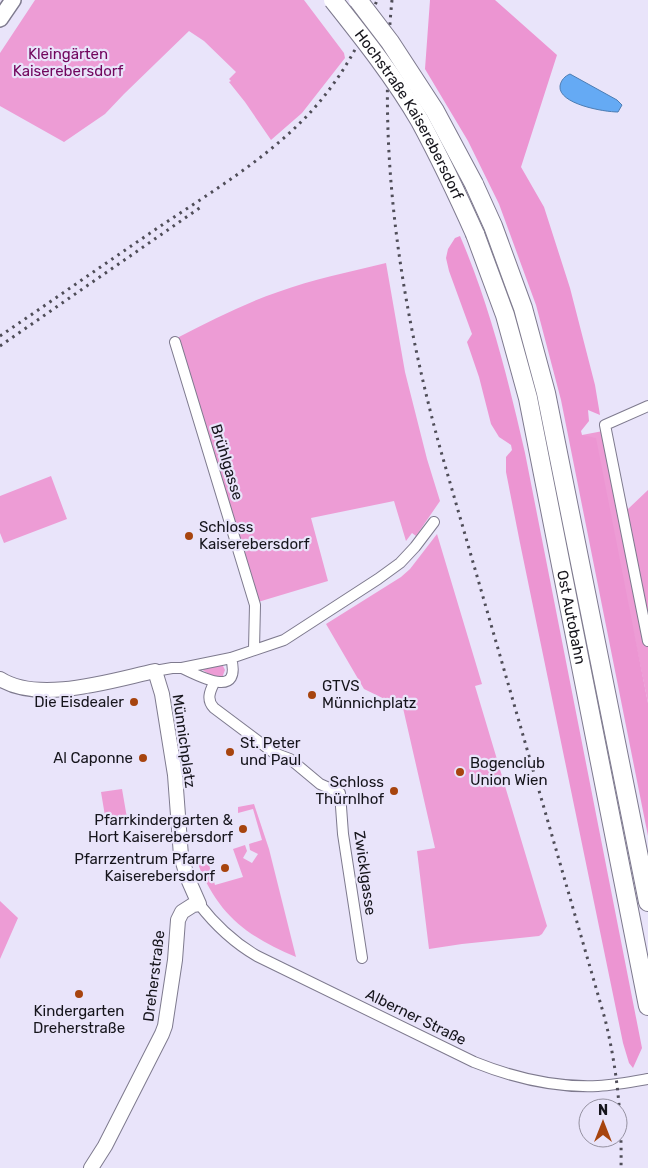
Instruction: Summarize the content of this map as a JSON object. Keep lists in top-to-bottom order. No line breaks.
{"streets":{"highway":["Hochstraße Kaiserebersdorf","Ost Autobahn"],"street":["Brühlgasse","Münnichplatz","Zwicklgasse","Dreherstraße","Alberner Straße"]},"crossings":[["Hochstraße Kaiserebersdorf","Ost Autobahn"],["Münnichplatz","Zwicklgasse"],["Münnichplatz","Dreherstraße"],["Münnichplatz","Alberner Straße"],["Dreherstraße","Alberner Straße"]],"parks":["Kleingärten Kaiserebersdorf"],"places":["Schloss Kaiserebersdorf","GTVS Münnichplatz","Die Eisdealer","St. Peter und Paul","Al Caponne","Bogenclub Union Wien","Schloss Thürnlhof","Pfarrkindergarten & Hort Kaiserebersdorf","Pfarrzentrum Pfarre Kaiserebersdorf","Kindergarten Dreherstraße"],"north":"top"}
